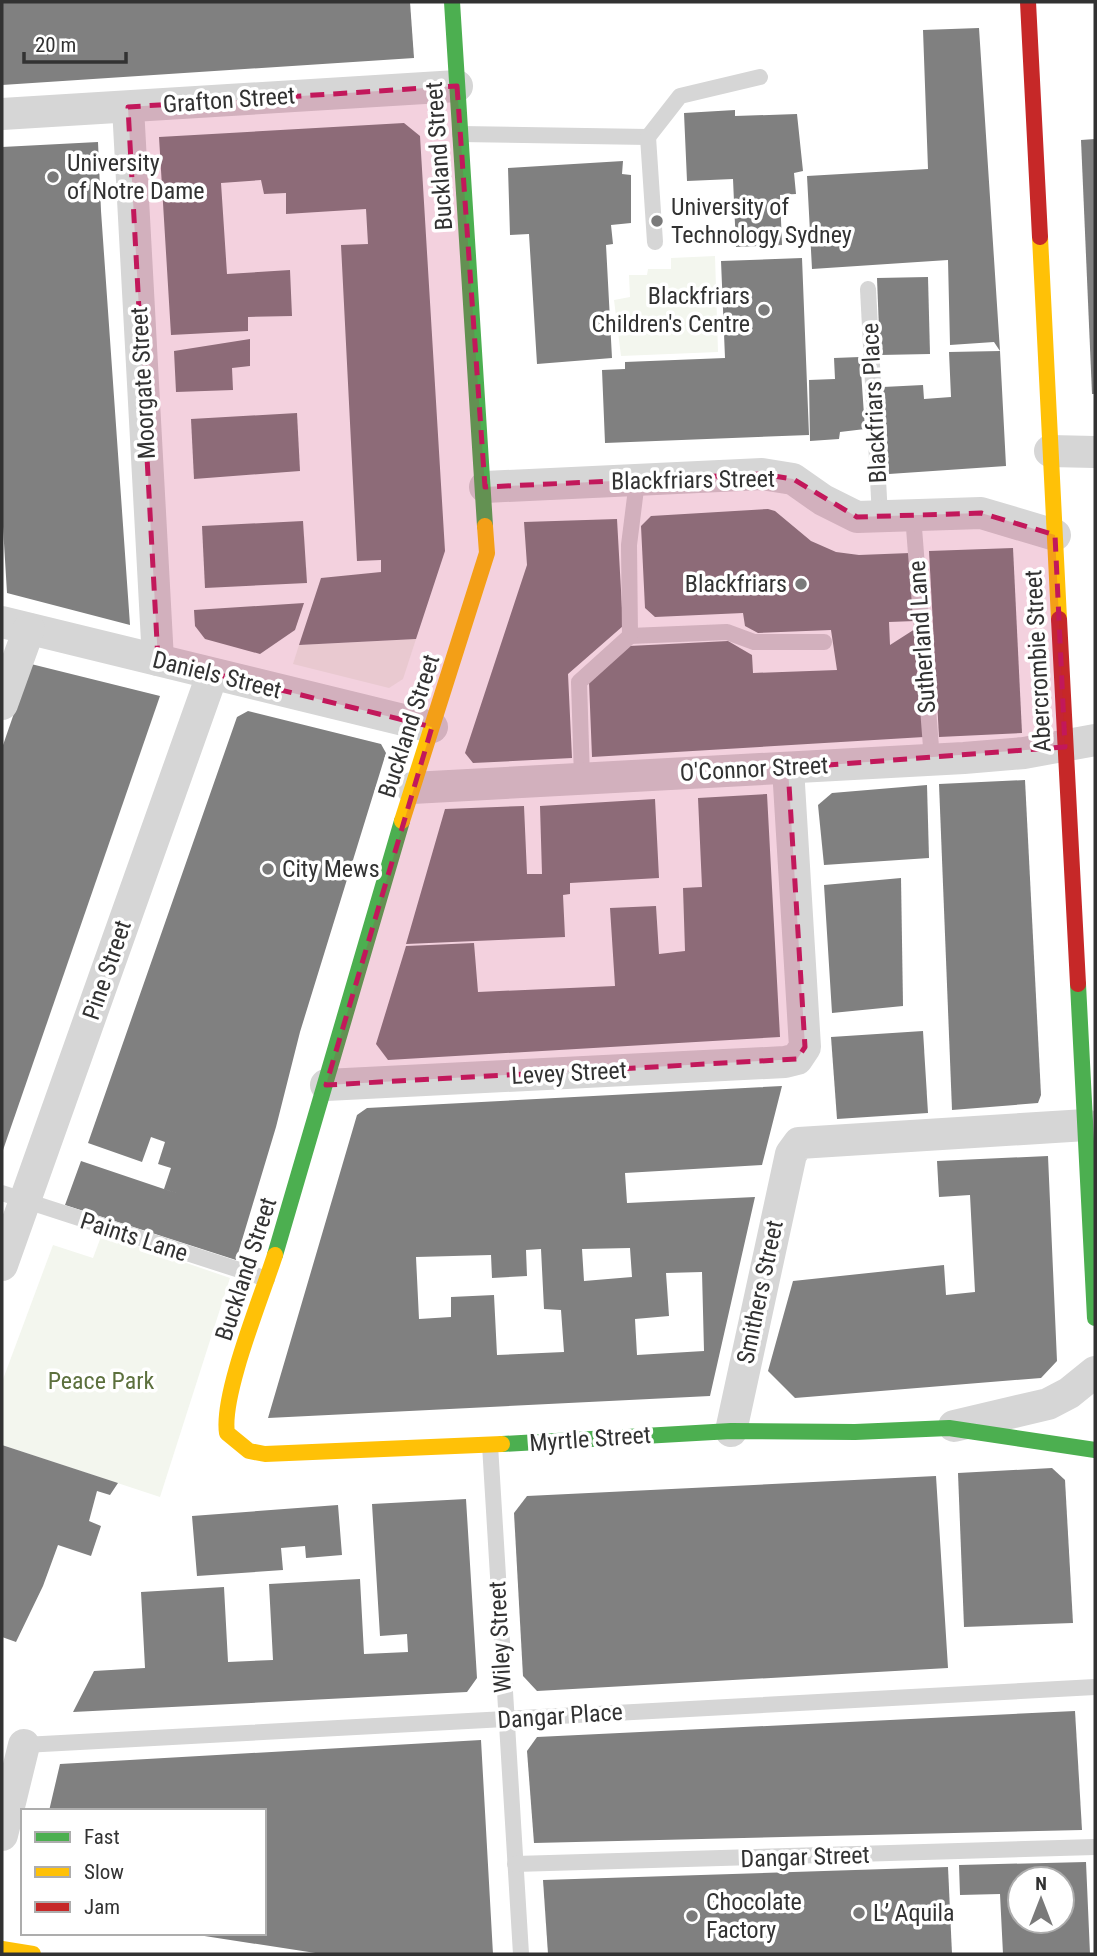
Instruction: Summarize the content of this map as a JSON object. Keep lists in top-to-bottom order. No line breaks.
{"streets":{"street":["Grafton Street","Buckland Street","Moorgate Street","Blackfriars Street","Abercrombie Street","Daniels Street","O'Connor Street","Pine Street","Levey Street","Smithers Street","Myrtle Street"],"lane":["Blackfriars Place","Sutherland Lane","Paints Lane","Wiley Street","Dangar Place","Dangar Street"]},"crossings":[["Grafton Street","Buckland Street"],["Grafton Street","Moorgate Street"],["Buckland Street","Blackfriars Street"],["Buckland Street","Daniels Street"],["Buckland Street","O'Connor Street"],["Buckland Street","Levey Street"],["Buckland Street","Paints Lane"],["Buckland Street","Myrtle Street"],["Moorgate Street","Daniels Street"],["Blackfriars Place","Blackfriars Street"],["Blackfriars Street","Sutherland Lane"],["Blackfriars Street","Abercrombie Street"],["Sutherland Lane","O'Connor Street"],["Abercrombie Street","O'Connor Street"],["Abercrombie Street","Smithers Street"],["Daniels Street","Pine Street"],["O'Connor Street","Levey Street"],["Pine Street","Paints Lane"],["Smithers Street","Myrtle Street"],["Myrtle Street","Wiley Street"],["Wiley Street","Dangar Place"],["Wiley Street","Dangar Street"]],"parks":["Peace Park"],"places":["University of Notre Dame","University of Technology Sydney","Blackfriars Children's Centre","Blackfriars","City Mews","L’ Aquila","Chocolate Factory"],"legend":["Fast","Slow","Jam"],"scale_bar":"20 m","north":"top"}
